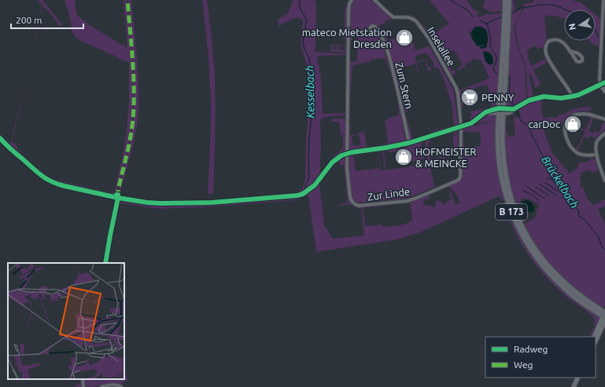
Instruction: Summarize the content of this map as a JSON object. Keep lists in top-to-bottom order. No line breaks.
{"streets":{"main road":["B 173"],"street":["Inselallee","Zum Stern","Zur Linde"]},"crossings":[["Inselallee","Zur Linde"]],"water":["Kesselbach","Brückelbach"],"places":{"shop":["mateco Mietstation Dresden","carDoc","HOFMEISTER & MEINCKE"],"supermarket":["PENNY"]},"legend":["Radweg","Weg"],"scale_bar":"200 m","north":"left"}
